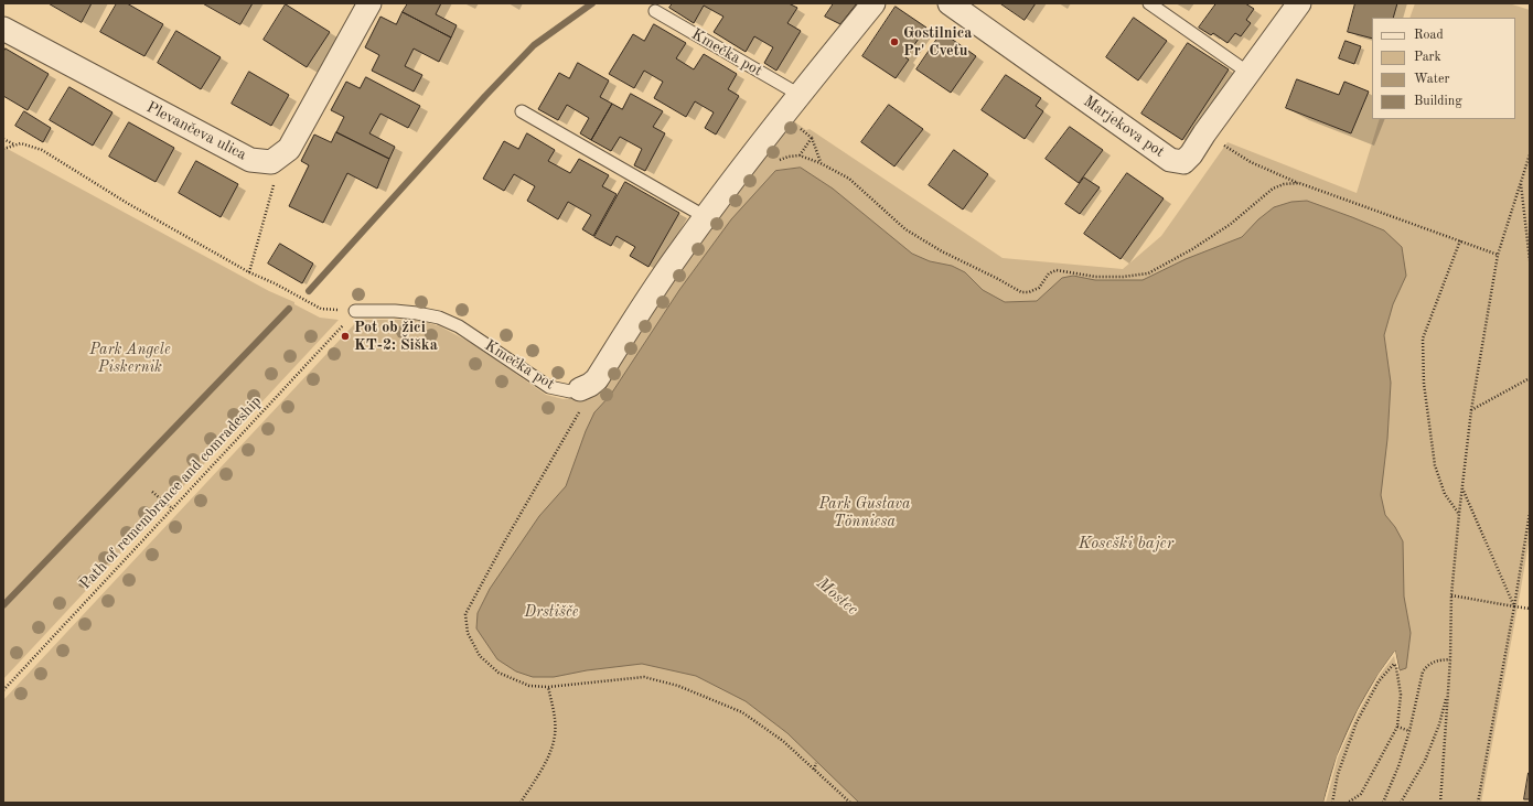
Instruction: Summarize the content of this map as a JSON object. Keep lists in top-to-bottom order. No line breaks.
{"streets":{"street":["Marjekova pot","Plevančeva ulica"],"lane":["Kmečka pot"],"path":["Path of remembrance and comradeship"]},"crossings":[["Kmečka pot","Path of remembrance and comradeship"]],"water":["Koseški bajer","Mostec"],"parks":["Park Angele Piskernik","Park Gustava Tönniesa","Drstišče"],"places":["Gostilnica Pr' Cvetu","Pot ob žici KT-2: Šiška"],"legend":["Road","Park","Water","Building"]}
